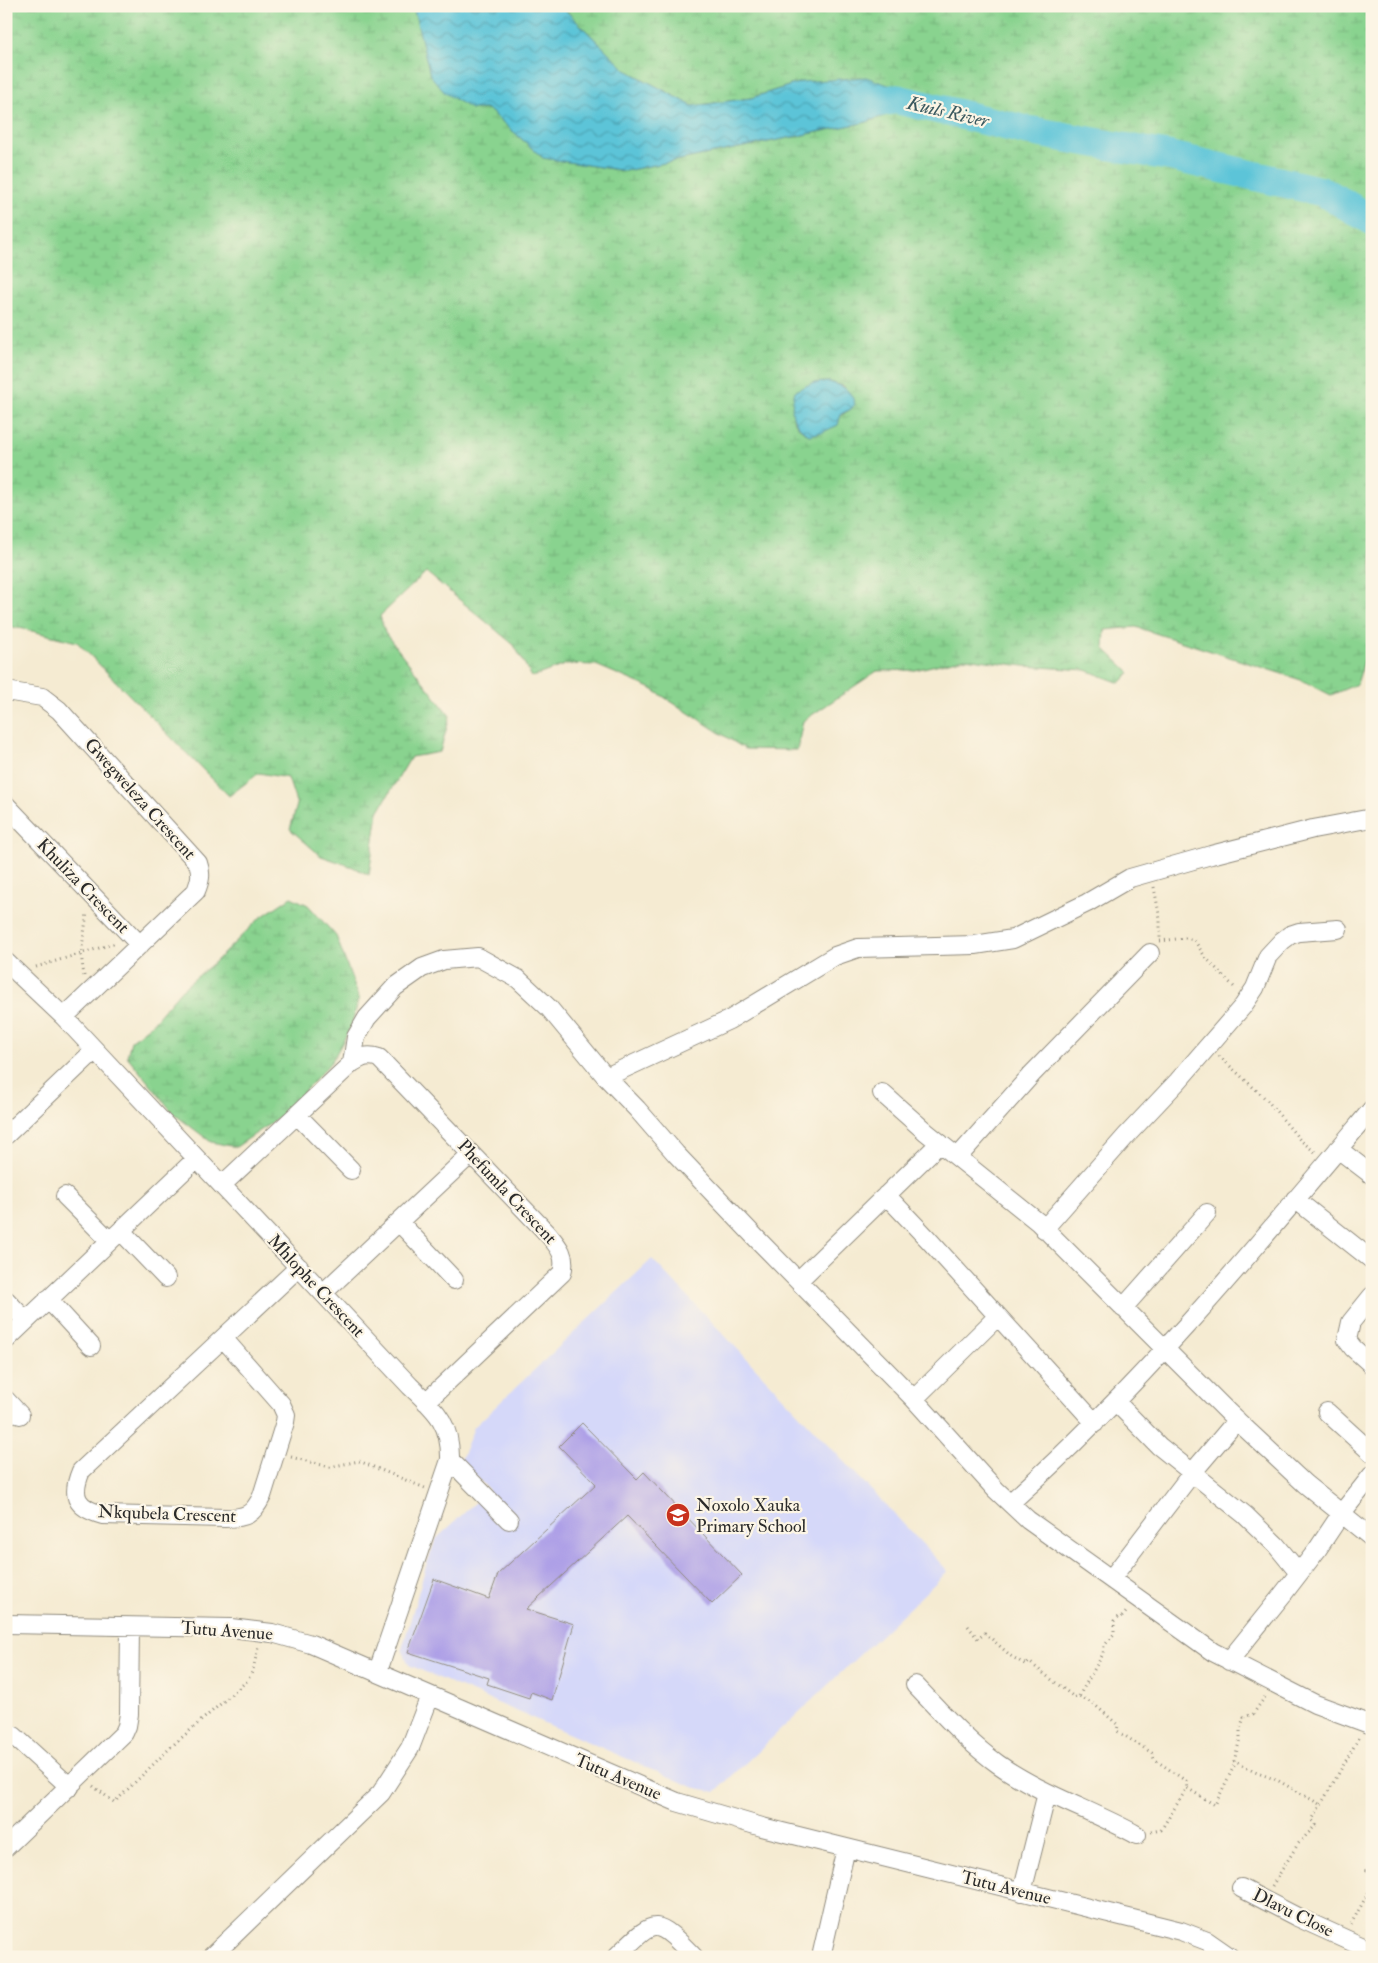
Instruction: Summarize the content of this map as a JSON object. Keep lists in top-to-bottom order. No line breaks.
{"streets":{"street":["Gwegweleza Crescent","Khuliza Crescent","Phefumla Crescent","Mhlophe Crescent","Nkqubela Crescent","Tutu Avenue","Dlavu Close"]},"crossings":[["Gwegweleza Crescent","Khuliza Crescent"],["Gwegweleza Crescent","Mhlophe Crescent"],["Phefumla Crescent","Mhlophe Crescent"],["Mhlophe Crescent","Nkqubela Crescent"],["Mhlophe Crescent","Tutu Avenue"]],"water":["Kuils River"],"places":{"school or university":["Noxolo Xauka Primary School"]}}
